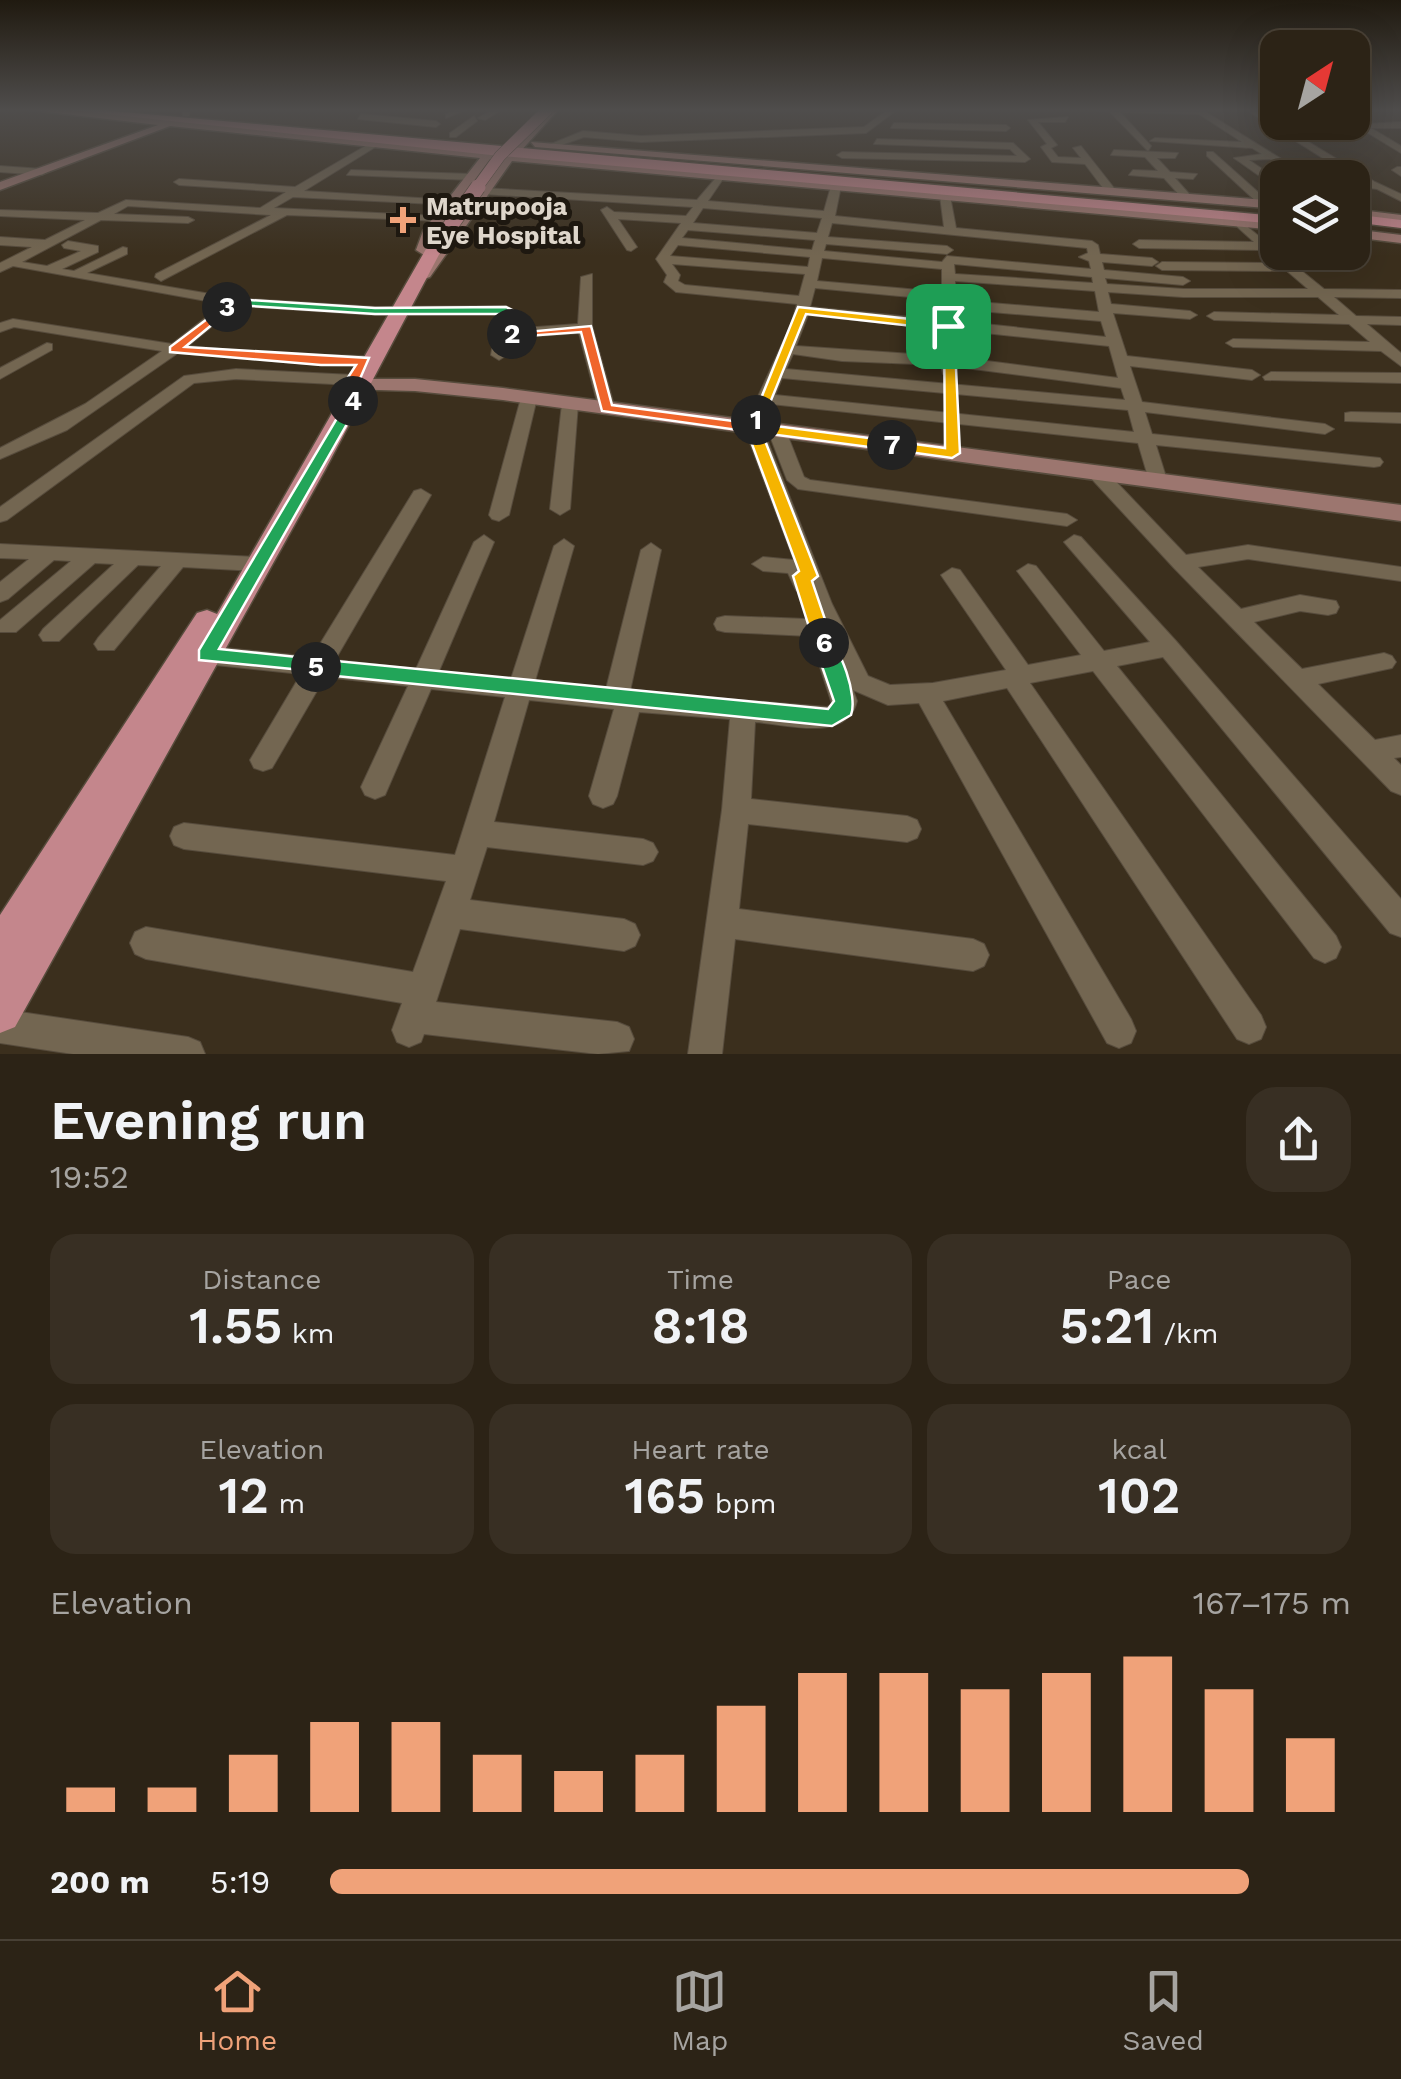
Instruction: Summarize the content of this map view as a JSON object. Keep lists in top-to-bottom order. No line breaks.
{"places":{"health":["Matrupooja Eye Hospital"]},"north":"top right","page":{"pins":["3","2","4","1","7","6","5"],"heading":["Evening run","19:52"],"stats":[["Distance","1.55 km"],["Time","8:18"],["Pace","5:21 /km"],["Elevation","12 m"],["Heart rate","165 bpm"],["kcal","102"]],"chart":["Elevation","167–175 m"],"list":[{"name":"200 m","note":"5:19"}],"tabs":["Home","Map","Saved"]}}
